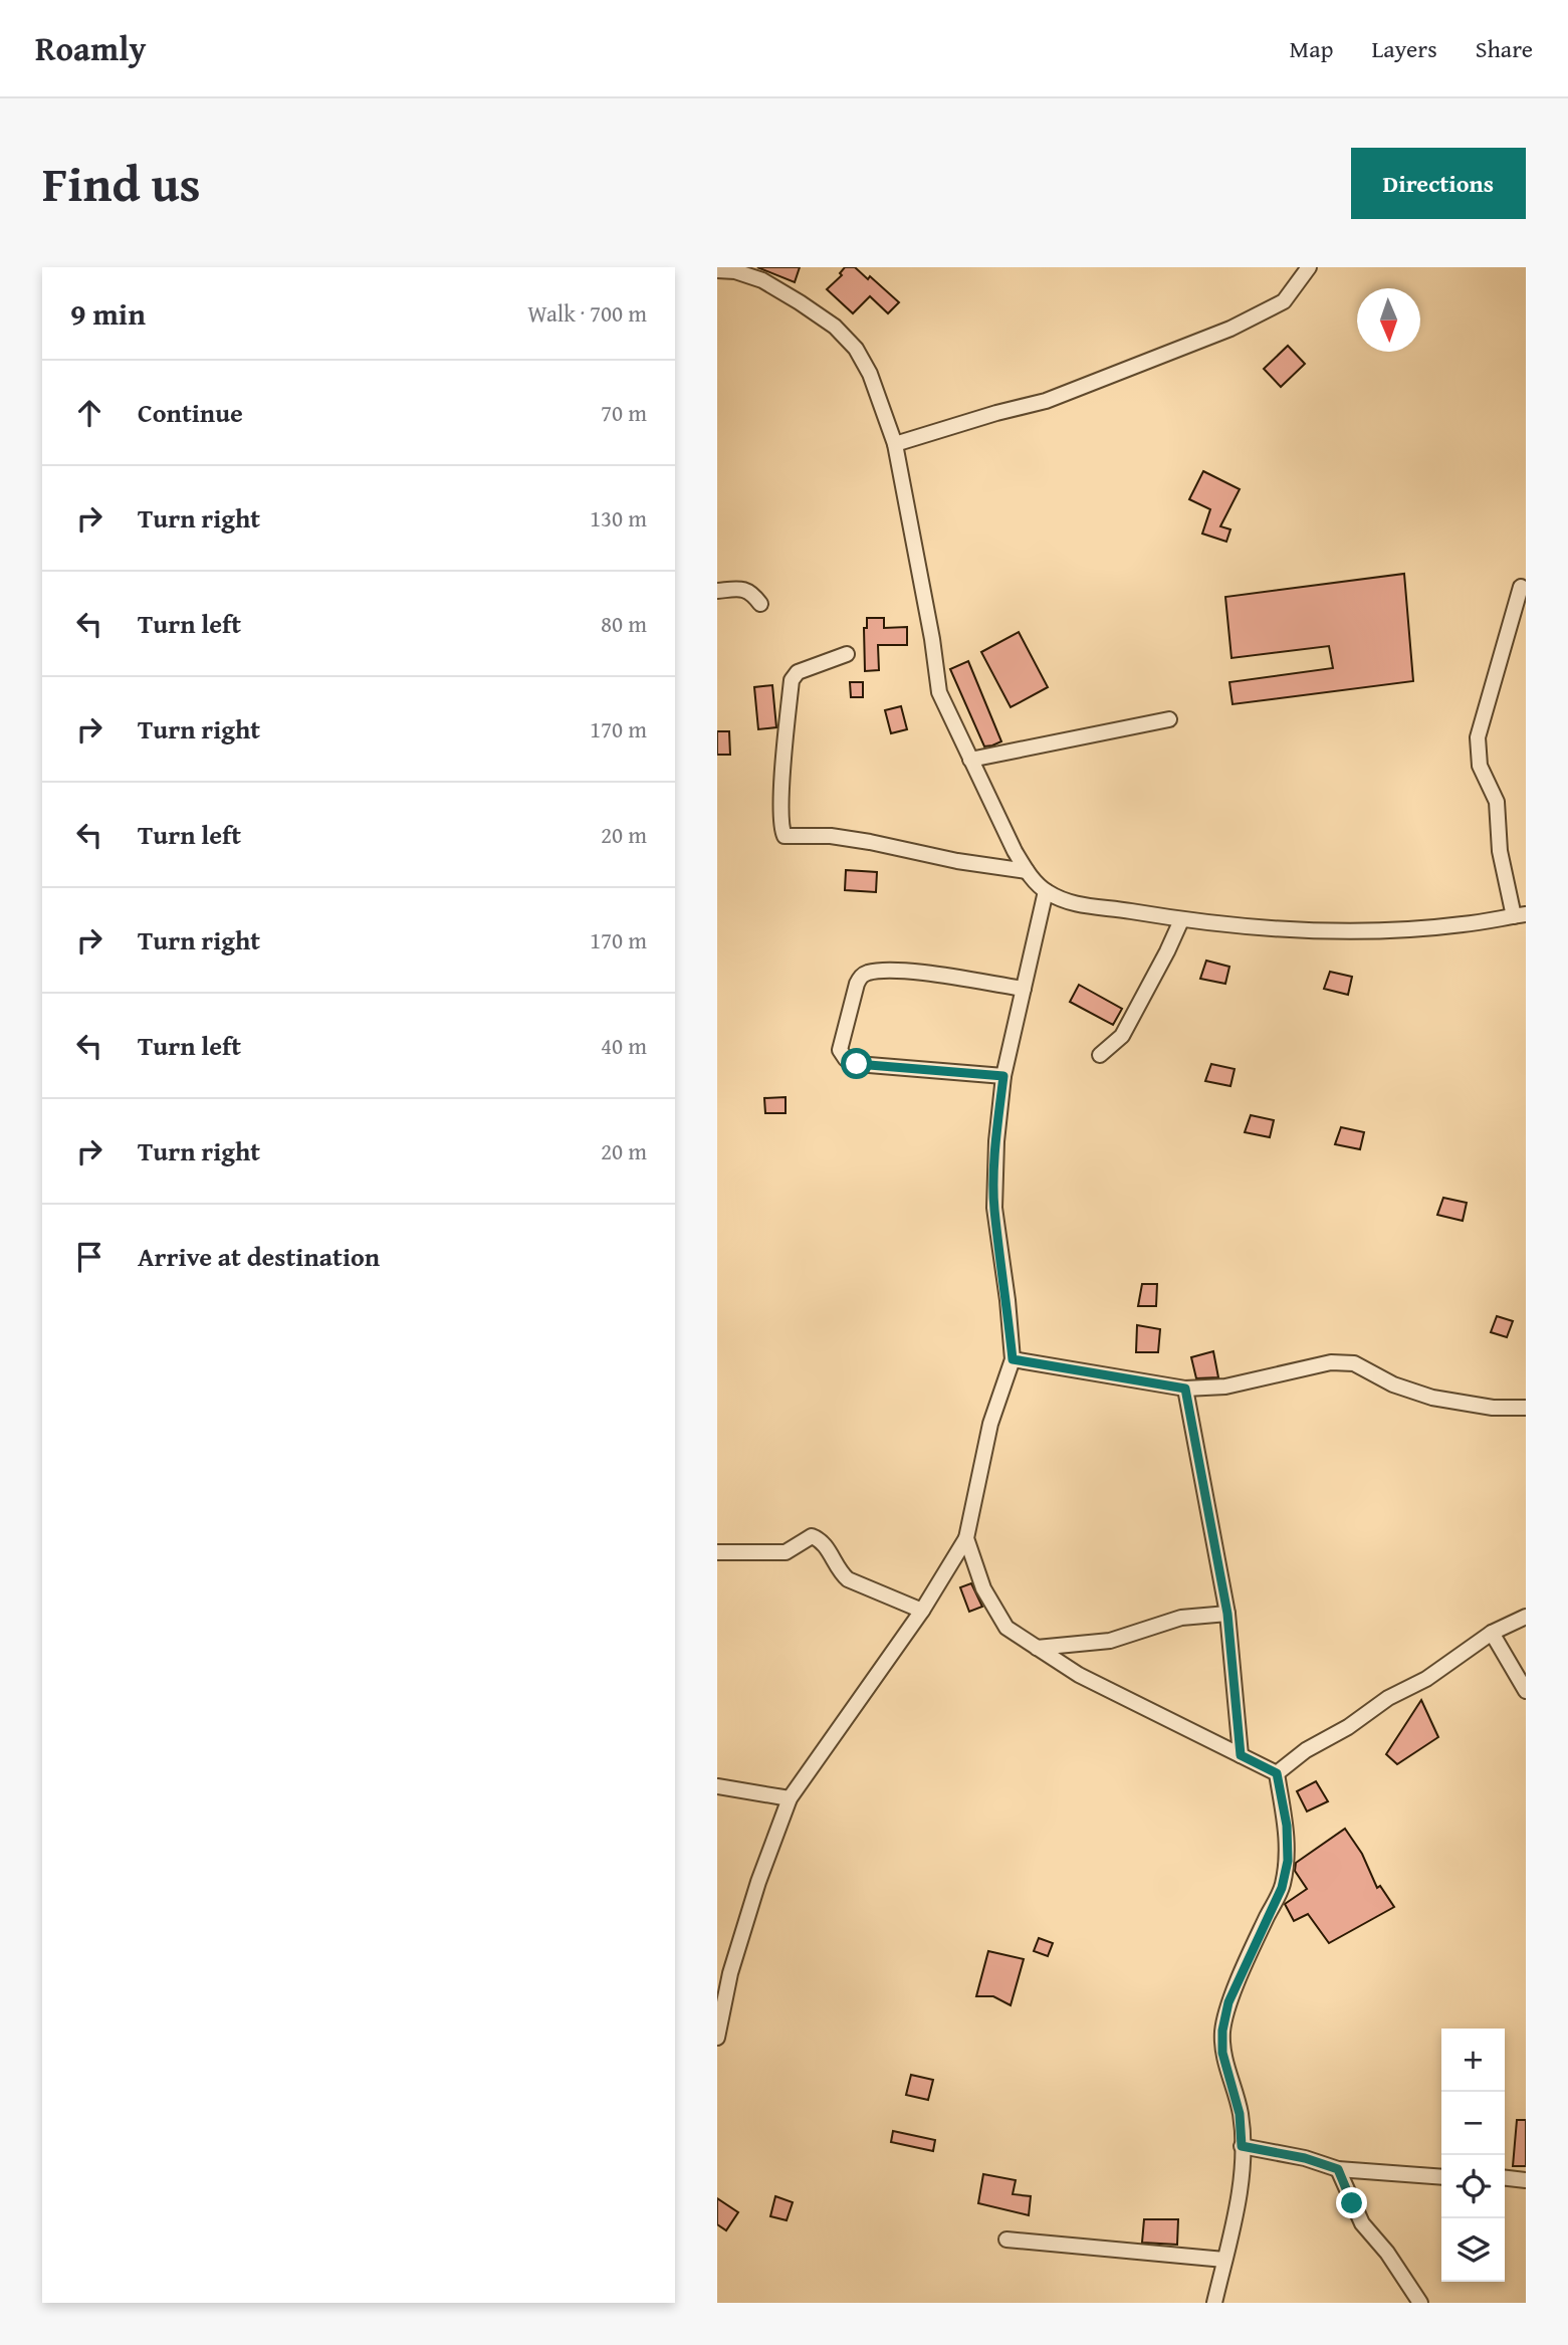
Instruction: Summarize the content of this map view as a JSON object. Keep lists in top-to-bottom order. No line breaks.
{"north":"bottom","page":{"header":"Roamly","nav":["Map","Layers","Share"],"title":"Find us","buttons":"Directions","heading":["9 min","Walk · 700 m"],"list":[["Continue","70 m"],["Turn right","130 m"],["Turn left","80 m"],["Turn right","170 m"],["Turn left","20 m"],["Turn right","170 m"],["Turn left","40 m"],["Turn right","20 m"],"Arrive at destination"],"map_buttons":["+","−"]}}
